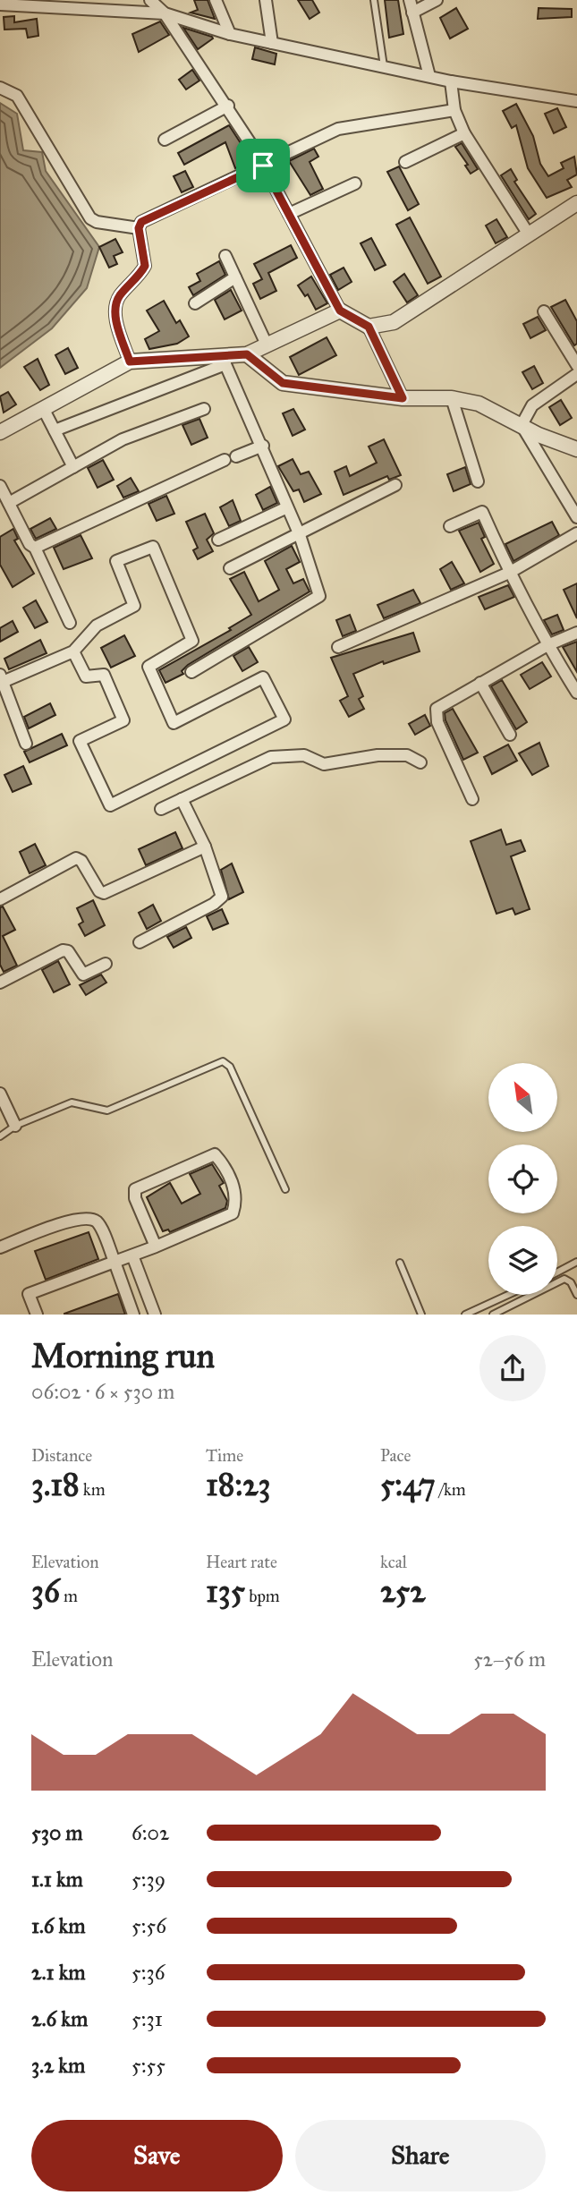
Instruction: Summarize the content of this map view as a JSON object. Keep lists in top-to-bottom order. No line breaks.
{"north":"top left","page":{"heading":["Morning run","06:02 · 6 × 530 m"],"stats":[["Distance","3.18 km"],["Time","18:23"],["Pace","5:47 /km"],["Elevation","36 m"],["Heart rate","135 bpm"],["kcal","252"]],"chart":["Elevation","52–56 m"],"list":[{"name":"530 m","note":"6:02"},{"name":"1.1 km","note":"5:39"},{"name":"1.6 km","note":"5:56"},{"name":"2.1 km","note":"5:36"},{"name":"2.6 km","note":"5:31"},{"name":"3.2 km","note":"5:55"}],"buttons":["Save","Share"]}}
